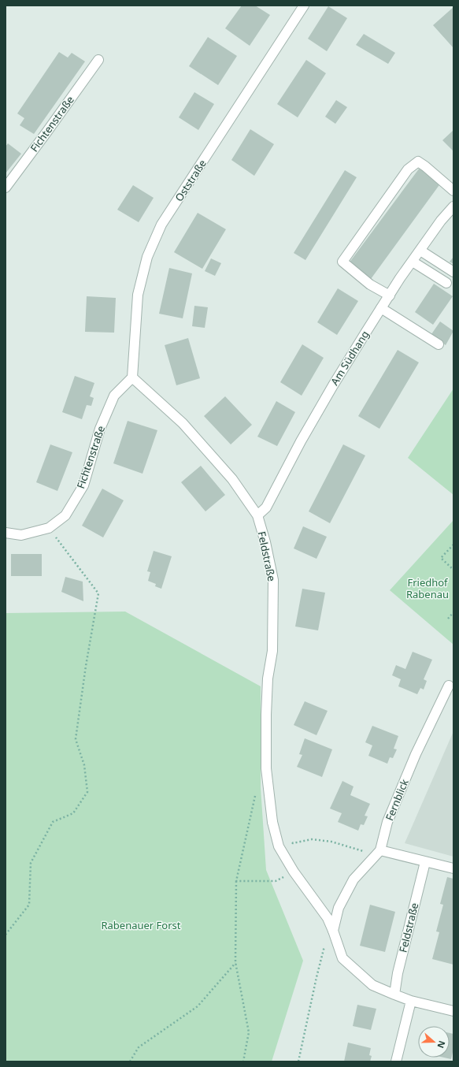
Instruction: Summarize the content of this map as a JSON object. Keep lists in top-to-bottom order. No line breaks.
{"streets":{"street":["Fichtenstraße","Oststraße","Am Südhang","Feldstraße","Fernblick"]},"crossings":[["Fichtenstraße","Oststraße"],["Fichtenstraße","Feldstraße"],["Oststraße","Feldstraße"],["Am Südhang","Feldstraße"],["Feldstraße","Fernblick"]],"parks":["Friedhof Rabenau","Rabenauer Forst"],"north":"right"}
